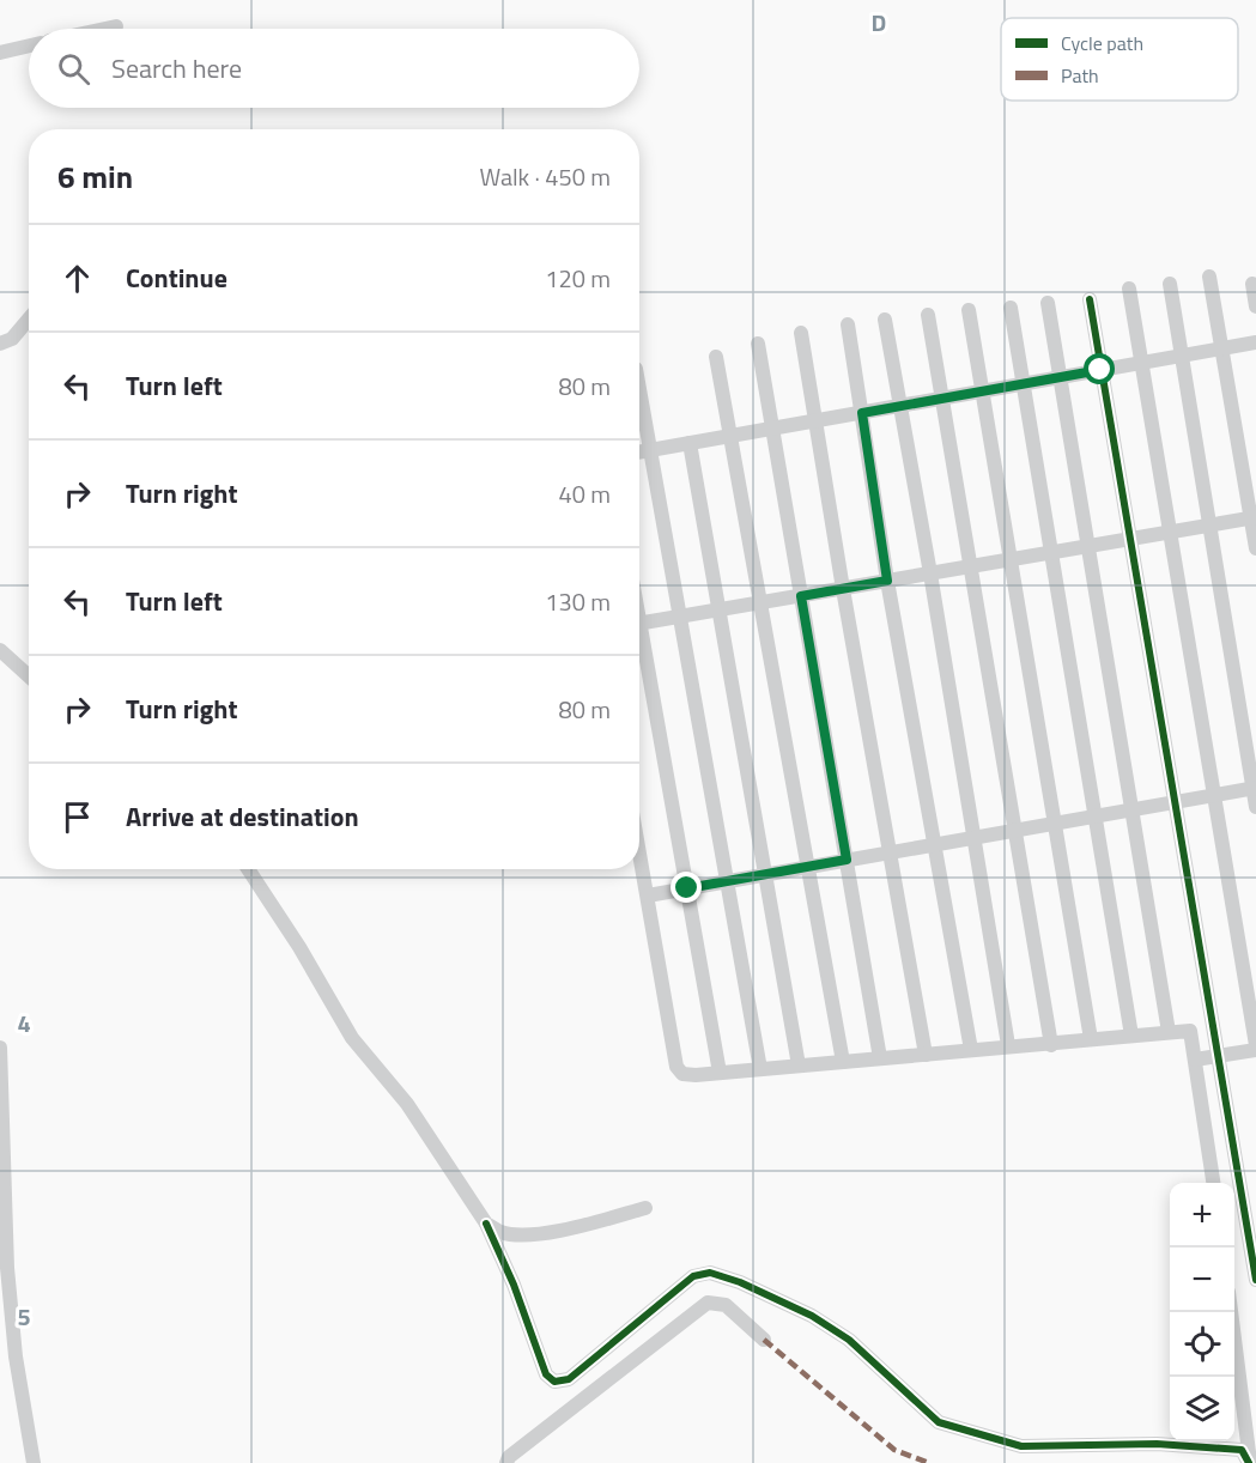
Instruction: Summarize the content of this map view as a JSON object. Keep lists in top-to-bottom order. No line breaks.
{"legend":["Cycle path","Path"],"page":{"search":"Search here","heading":["6 min","Walk · 450 m"],"list":[["Continue","120 m"],["Turn left","80 m"],["Turn right","40 m"],["Turn left","130 m"],["Turn right","80 m"],"Arrive at destination"],"map_buttons":["+","−"]},"grid":{"columns":["D"],"rows":["4","5"]}}
